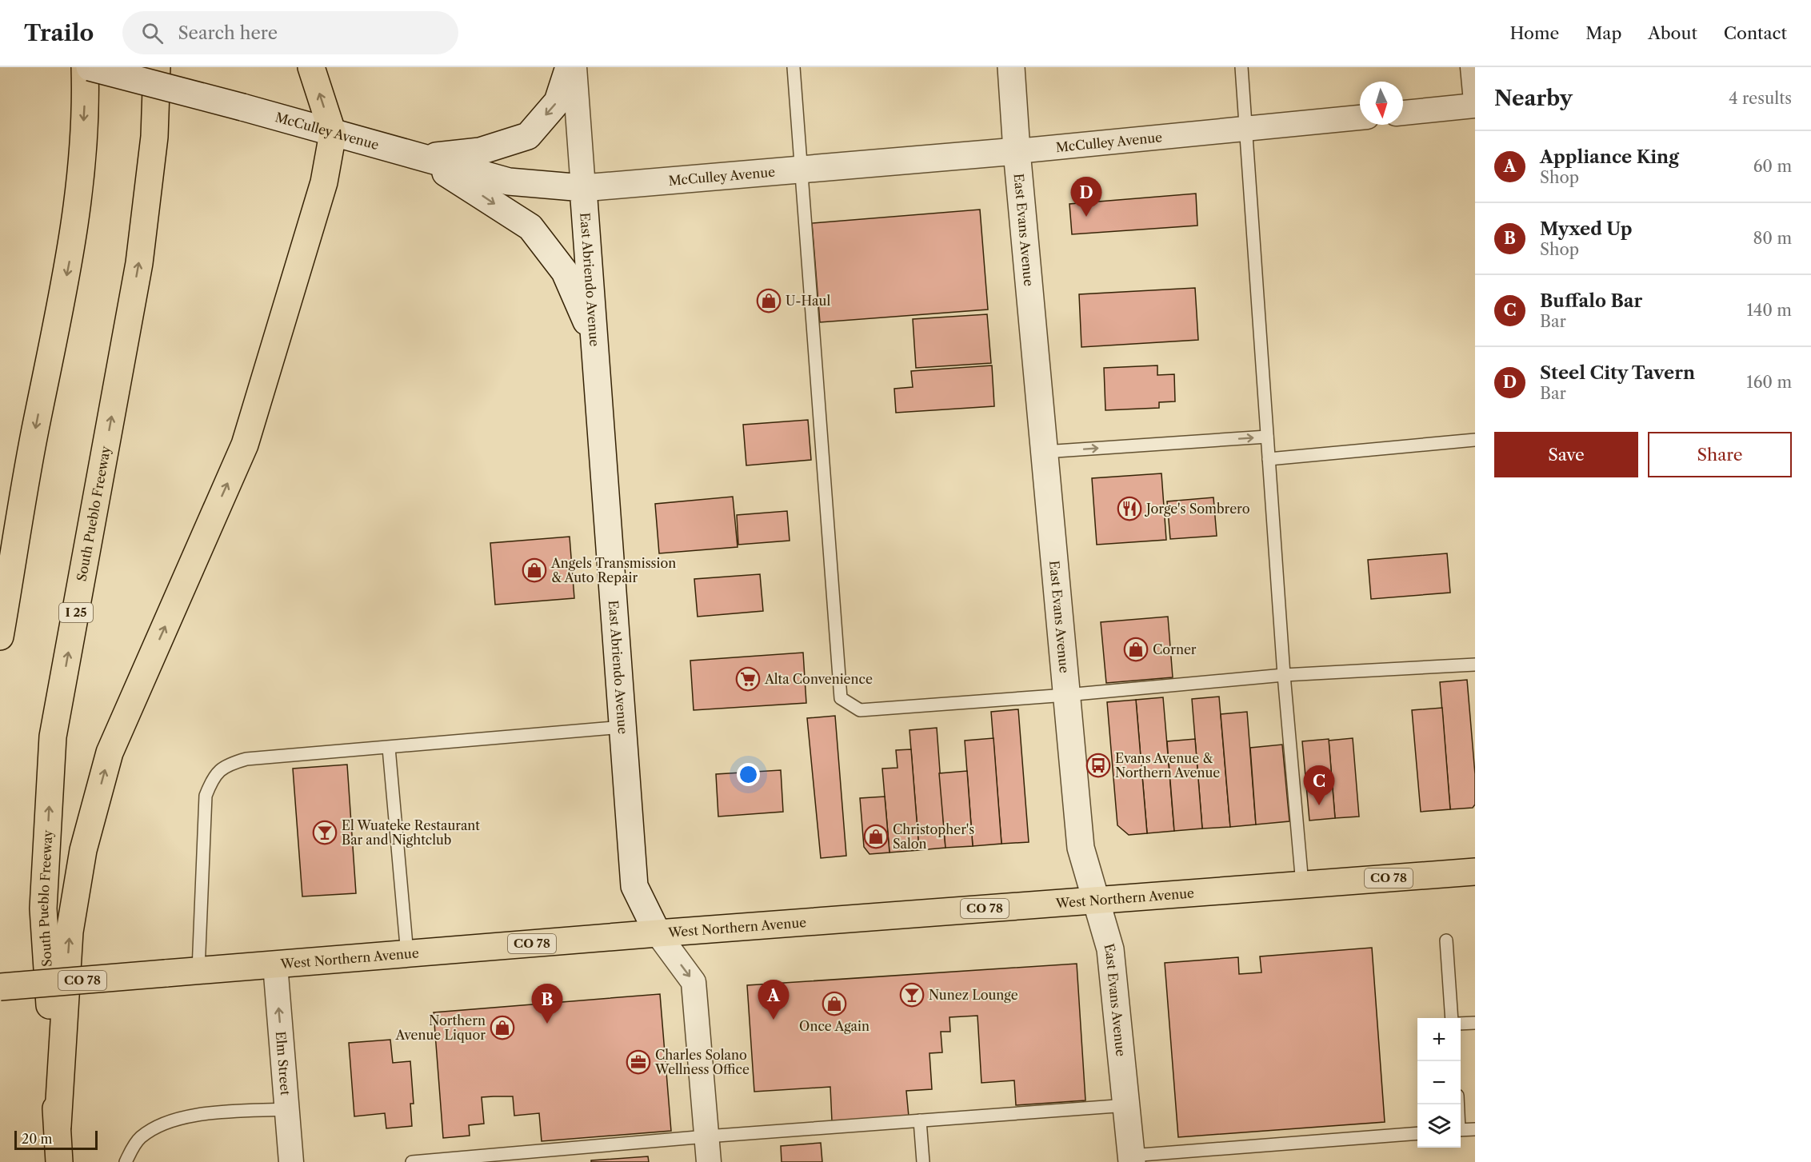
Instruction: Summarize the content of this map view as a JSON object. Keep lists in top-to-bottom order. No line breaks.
{"streets":{"main road":["McCulley Avenue","East Evans Avenue","East Abriendo Avenue","South Pueblo Freeway","I 25","CO 78","West Northern Avenue"],"street":["Elm Street"]},"crossings":[["McCulley Avenue","East Evans Avenue"],["McCulley Avenue","East Abriendo Avenue"],["East Evans Avenue","West Northern Avenue"],["East Abriendo Avenue","West Northern Avenue"],["West Northern Avenue","Elm Street"]],"one_way":["Elm Street"],"places":{"shop":["U-Haul","Angels Transmission & Auto Repair","Corner","Christopher's Salon","Once Again","Northern Avenue Liquor"],"restaurant":["Jorge's Sombrero"],"supermarket":["Alta Convenience"],"bus stop":["Evans Avenue & Northern Avenue"],"bar":["El Wuateke Restaurant Bar and Nightclub","Nunez Lounge"],"office":["Charles Solano Wellness Office"]},"scale_bar":"20 m","north":"bottom","page":{"header":"Trailo","search":"Search here","nav":["Home","Map","About","Contact"],"heading":["Nearby","4 results"],"list":[{"mark":"A","name":"Appliance King","note":"Shop","value":"60 m"},{"mark":"B","name":"Myxed Up","note":"Shop","value":"80 m"},{"mark":"C","name":"Buffalo Bar","note":"Bar","value":"140 m"},{"mark":"D","name":"Steel City Tavern","note":"Bar","value":"160 m"}],"pins":["D","C","A","B"],"buttons":["Save","Share"],"map_buttons":["+","−"],"scale":"20 m"}}
